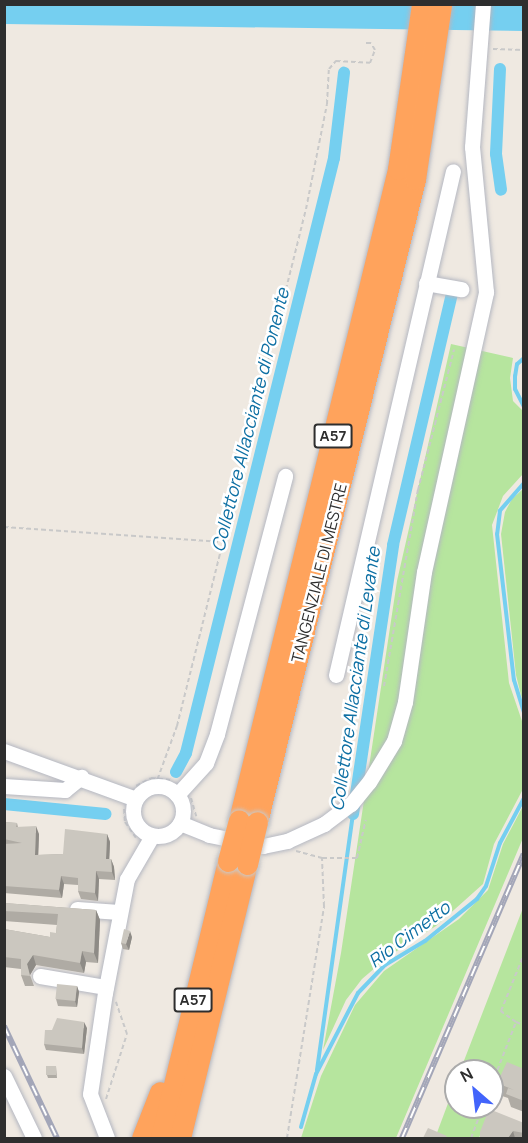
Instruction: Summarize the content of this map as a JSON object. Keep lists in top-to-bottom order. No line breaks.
{"streets":{"highway":["A57","TANGENZIALE DI MESTRE"]},"crossings":[["A57","TANGENZIALE DI MESTRE"]],"water":["Collettore Allacciante di Ponente","Collettore Allacciante di Levante","Rio Cimetto"],"north":"top left"}
